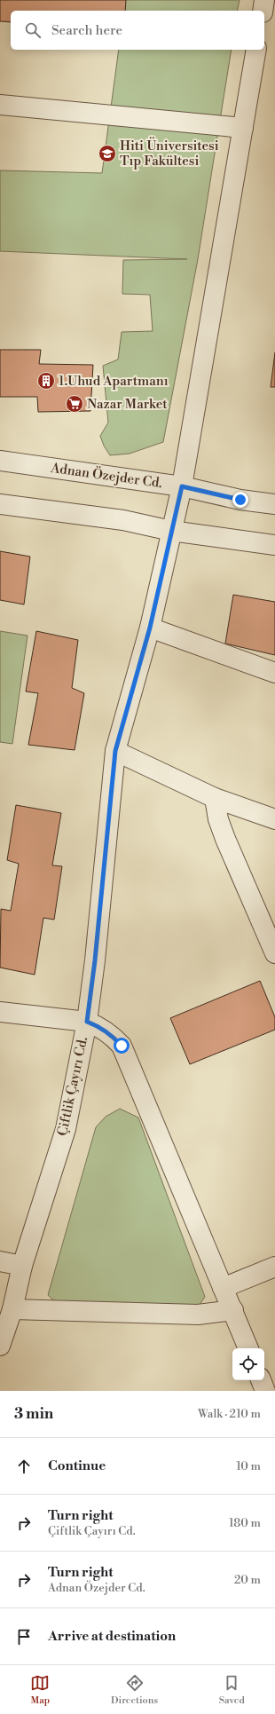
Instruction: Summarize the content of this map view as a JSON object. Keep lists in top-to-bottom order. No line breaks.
{"streets":{"street":["Adnan Özejder Cd.","Çiftlik Çayırı Cd."]},"crossings":[["Adnan Özejder Cd.","Çiftlik Çayırı Cd."]],"places":{"school or university":["Hiti Üniversitesi Tıp Fakültesi"],"building":["1.Uhud Apartmanı"],"supermarket":["Nazar Market"]},"page":{"search":"Search here","heading":["3 min","Walk · 210 m"],"list":[["Continue","10 m"],["Turn right","Çiftlik Çayırı Cd.","180 m"],["Turn right","Adnan Özejder Cd.","20 m"],"Arrive at destination"],"nav":["Map","Directions","Saved"]}}
